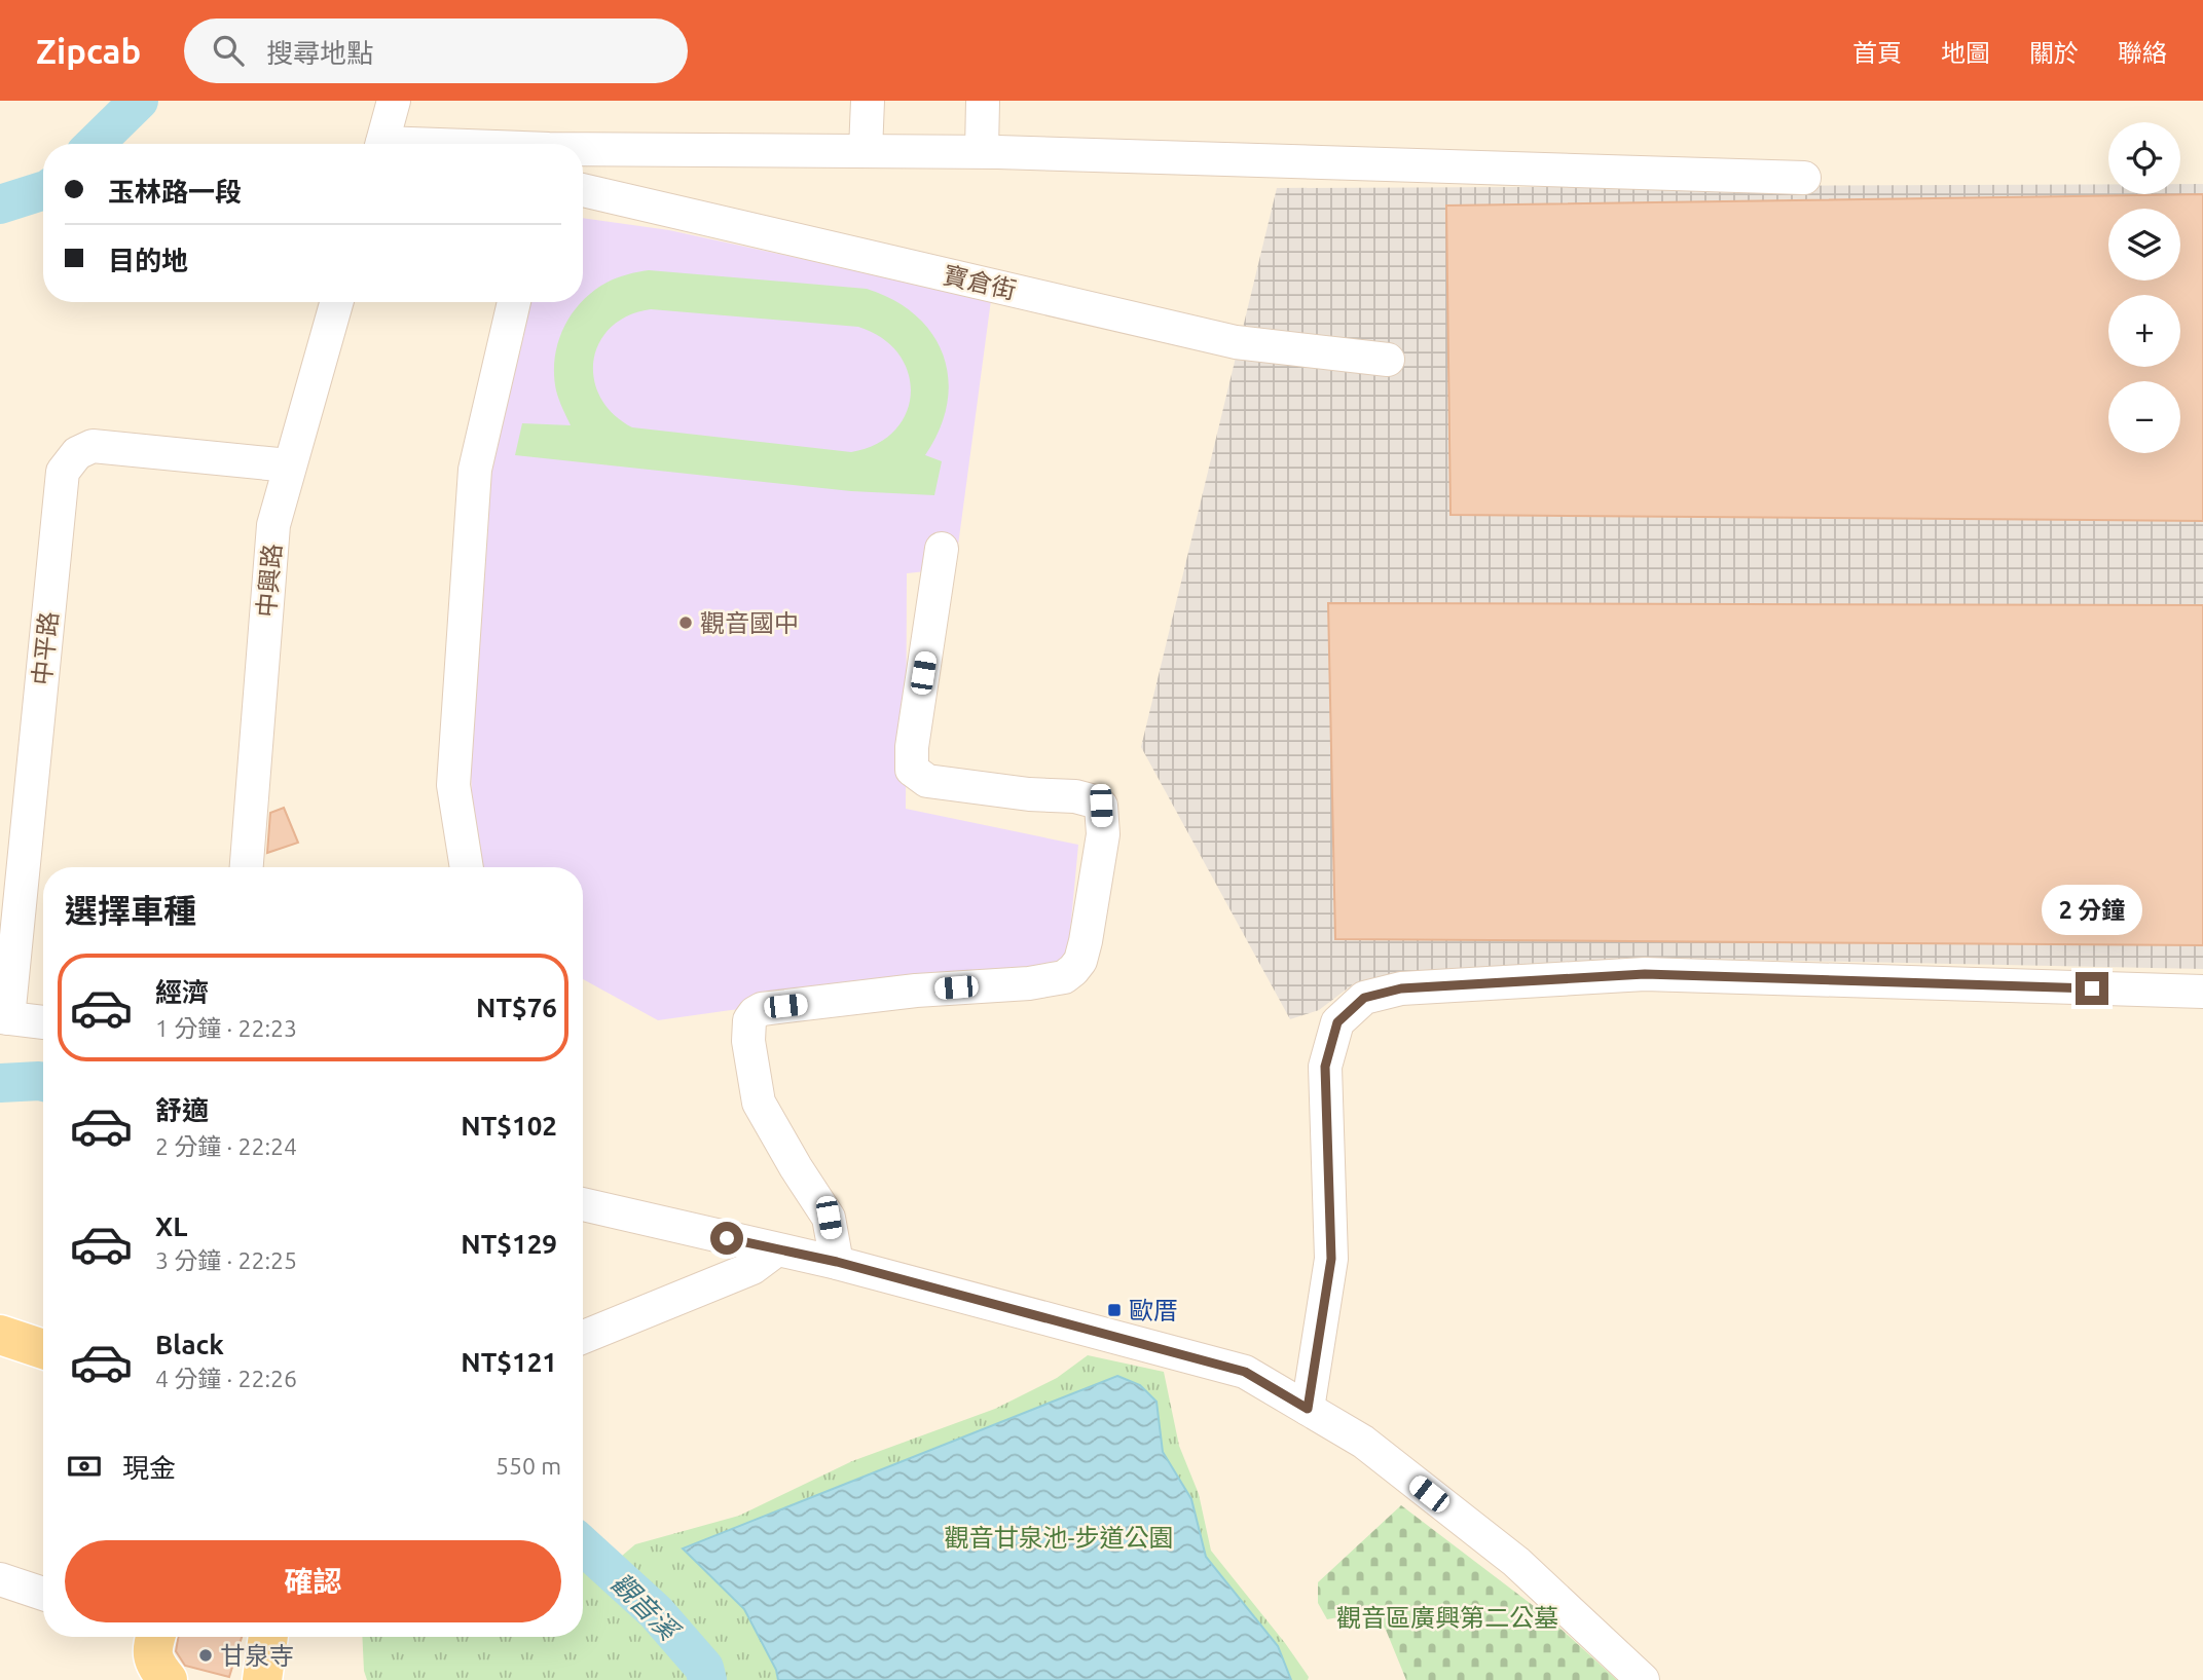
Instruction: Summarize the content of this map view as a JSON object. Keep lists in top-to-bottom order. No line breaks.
{"streets":{"street":["寶倉街","中興路","中平路"]},"crossings":[["中興路","中平路"]],"water":["觀音溪"],"parks":["觀音甘泉池-步道公園","觀音區廣興第二公墓"],"places":{"other":["觀音國中","甘泉寺"],"transit":["歐厝"]},"page":{"header":"Zipcab","search":"搜尋地點","nav":["首頁","地圖","關於","聯絡"],"map_buttons":["+","−"],"banner":["玉林路一段","目的地"],"heading":"選擇車種","bubble":"2 分鐘","list":[{"name":"經濟","note":"1 分鐘 · 22:23","value":"NT$76"},{"name":"舒適","note":"2 分鐘 · 22:24","value":"NT$102"},{"name":"XL","note":"3 分鐘 · 22:25","value":"NT$129"},{"name":"Black","note":"4 分鐘 · 22:26","value":"NT$121"}],"pay":["現金","550 m"],"buttons":"確認"}}
